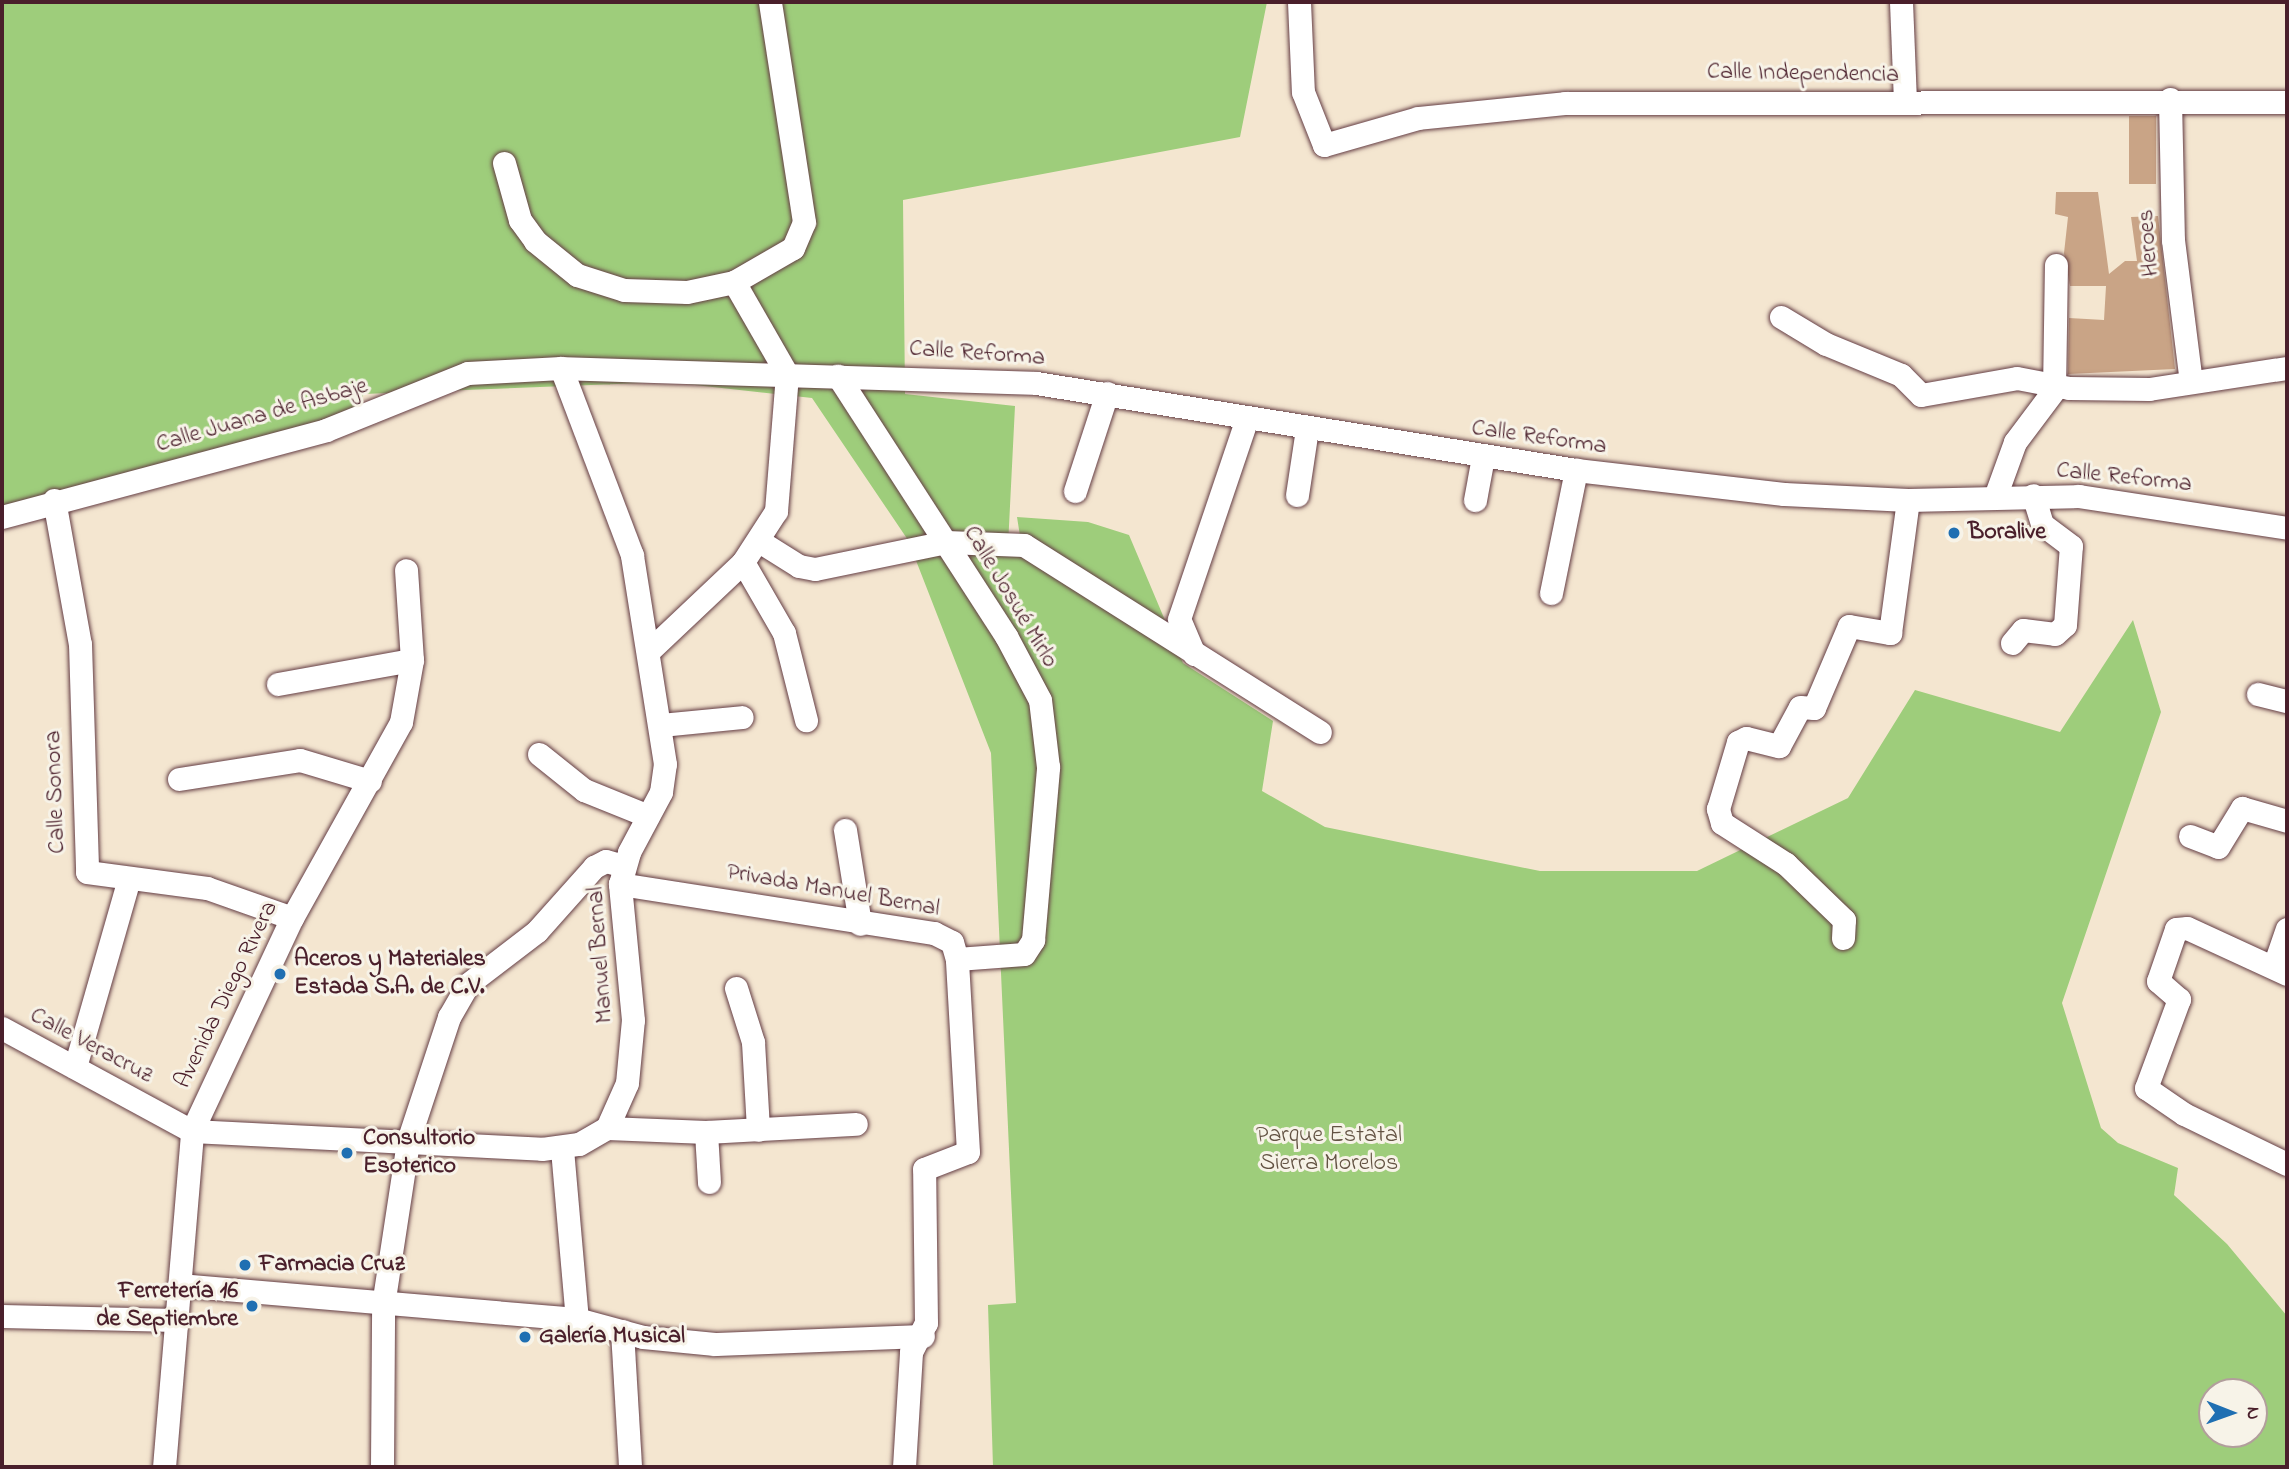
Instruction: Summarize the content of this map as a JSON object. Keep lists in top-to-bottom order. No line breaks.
{"streets":{"street":["Calle Independencia","Heroes","Calle Reforma","Calle Juana de Asbaje","Calle Josué Mirlo","Calle Sonora","Privada Manuel Bernal","Manuel Bernal","Avenida Diego Rivera","Calle Veracruz"]},"crossings":[["Calle Independencia","Heroes"],["Calle Reforma","Calle Juana de Asbaje"],["Calle Reforma","Calle Josué Mirlo"],["Calle Juana de Asbaje","Calle Sonora"],["Calle Juana de Asbaje","Manuel Bernal"],["Calle Josué Mirlo","Privada Manuel Bernal"],["Calle Sonora","Avenida Diego Rivera"],["Privada Manuel Bernal","Manuel Bernal"],["Avenida Diego Rivera","Calle Veracruz"]],"parks":["Parque Estatal Sierra Morelos"],"places":["Boralive","Aceros y Materiales Estada S.A. de C.V.","Consultorio Esoterico","Farmacia Cruz","Ferretería 16 de Septiembre","Galería Musical"],"north":"right"}
